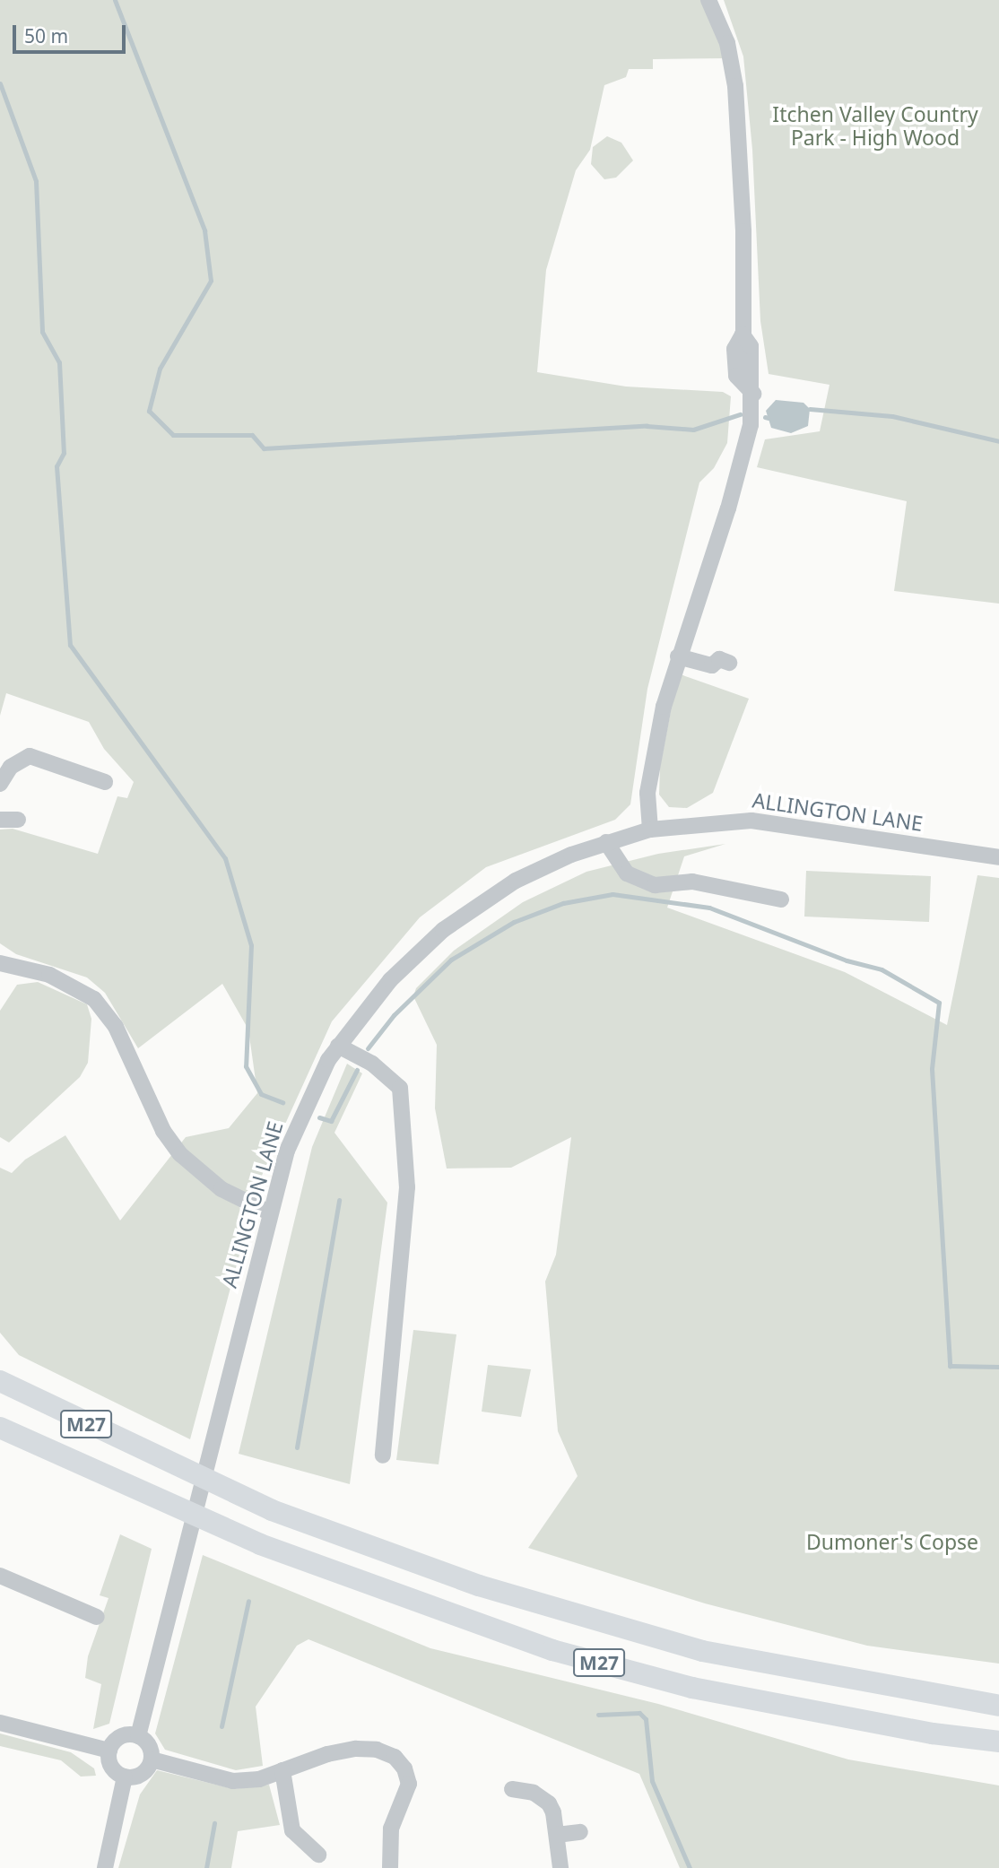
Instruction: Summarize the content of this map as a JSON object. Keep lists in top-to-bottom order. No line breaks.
{"streets":{"highway":["M27"],"street":["ALLINGTON LANE"]},"parks":["Itchen Valley Country Park - High Wood","Dumoner's Copse"],"scale_bar":"50 m"}
